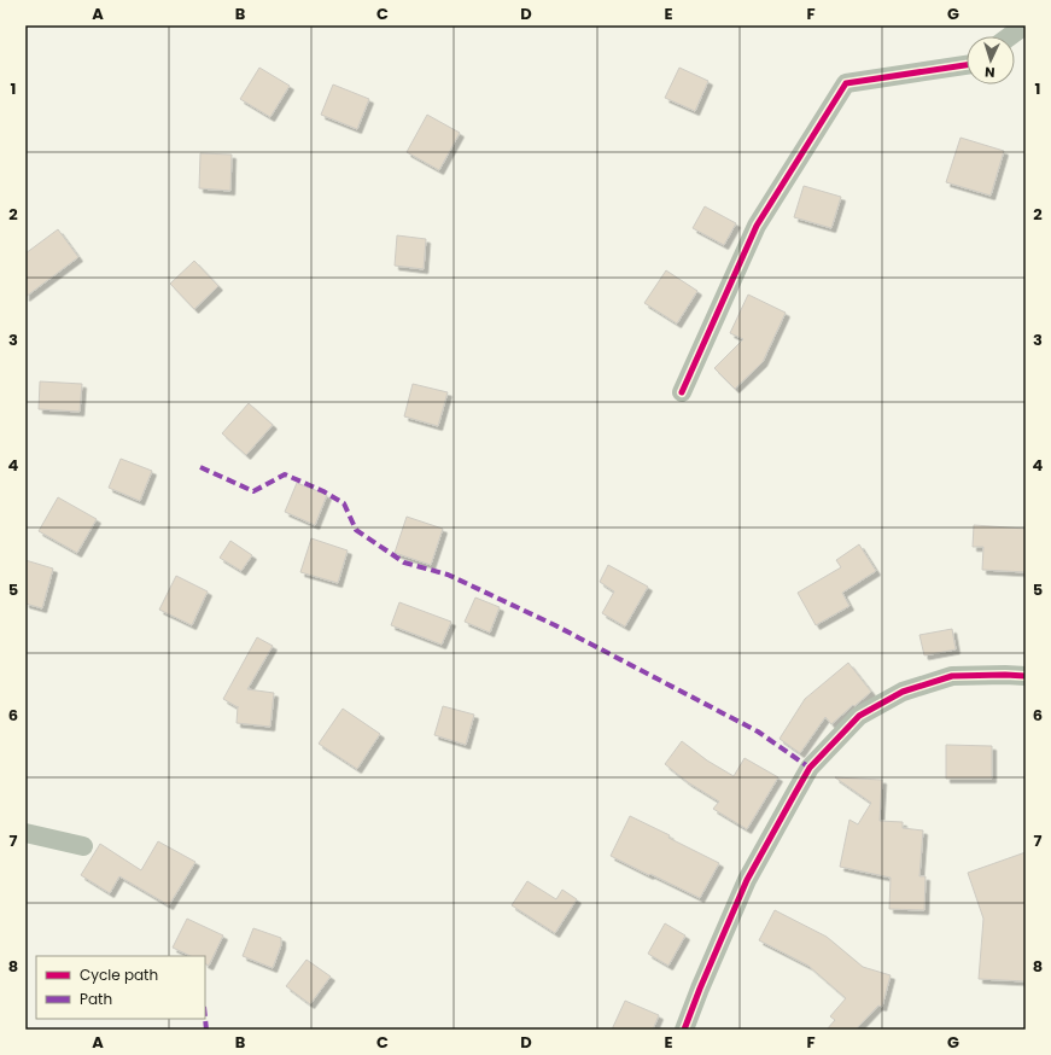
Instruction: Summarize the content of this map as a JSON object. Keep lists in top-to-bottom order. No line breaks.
{"legend":["Cycle path","Path"],"north":"bottom","grid":{"columns":["A","B","C","D","E","F","G"],"rows":["1","2","3","4","5","6","7","8"]}}
